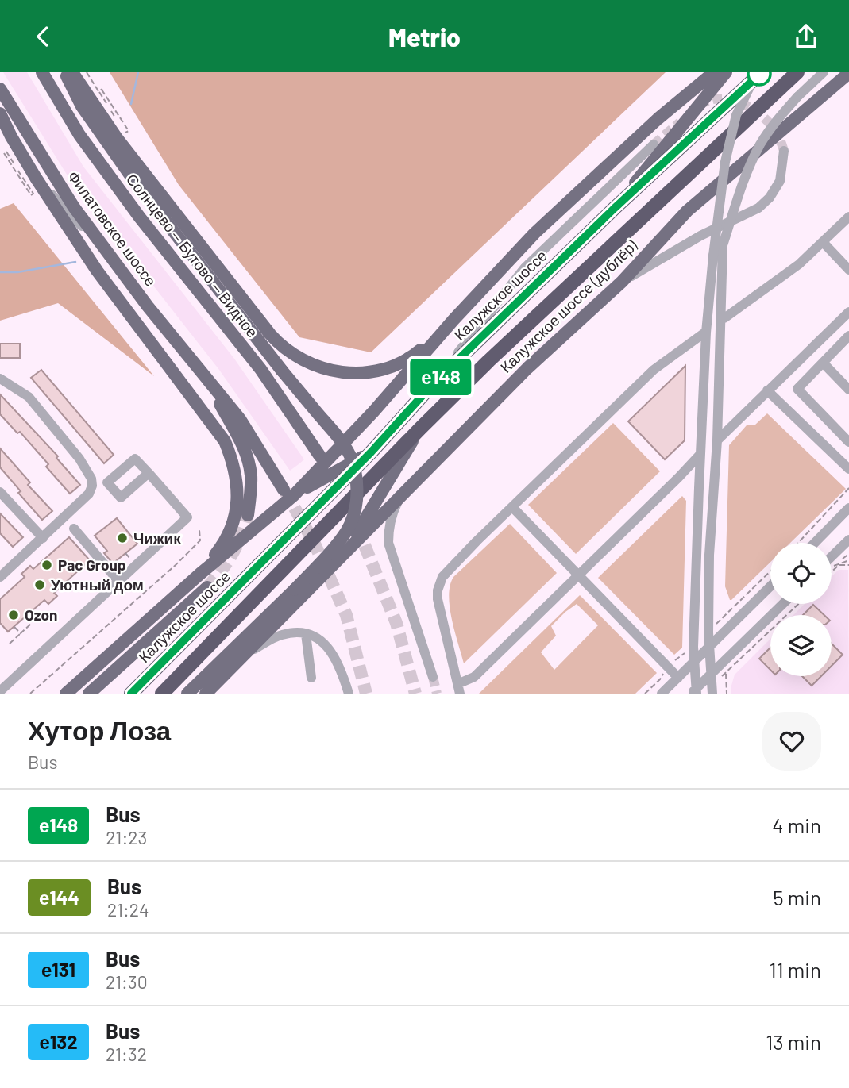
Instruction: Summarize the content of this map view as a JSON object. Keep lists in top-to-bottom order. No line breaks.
{"streets":{"highway":["Калужское шоссе"],"main road":["Филатовское шоссе","Солнцево — Бутово — Видное","Калужское шоссе (дублёр)"]},"places":["Чижик","Pac Group","Уютный дом","Ozon"],"lines":["bus line е148"],"page":{"header":"Metrio","on_map":"е148","heading":["Хутор Лоза","Bus"],"list":[{"mark":"е148","name":"Bus","note":"21:23","value":"4 min"},{"mark":"е144","name":"Bus","note":"21:24","value":"5 min"},{"mark":"е131","name":"Bus","note":"21:30","value":"11 min"},{"mark":"е132","name":"Bus","note":"21:32","value":"13 min"}]}}
